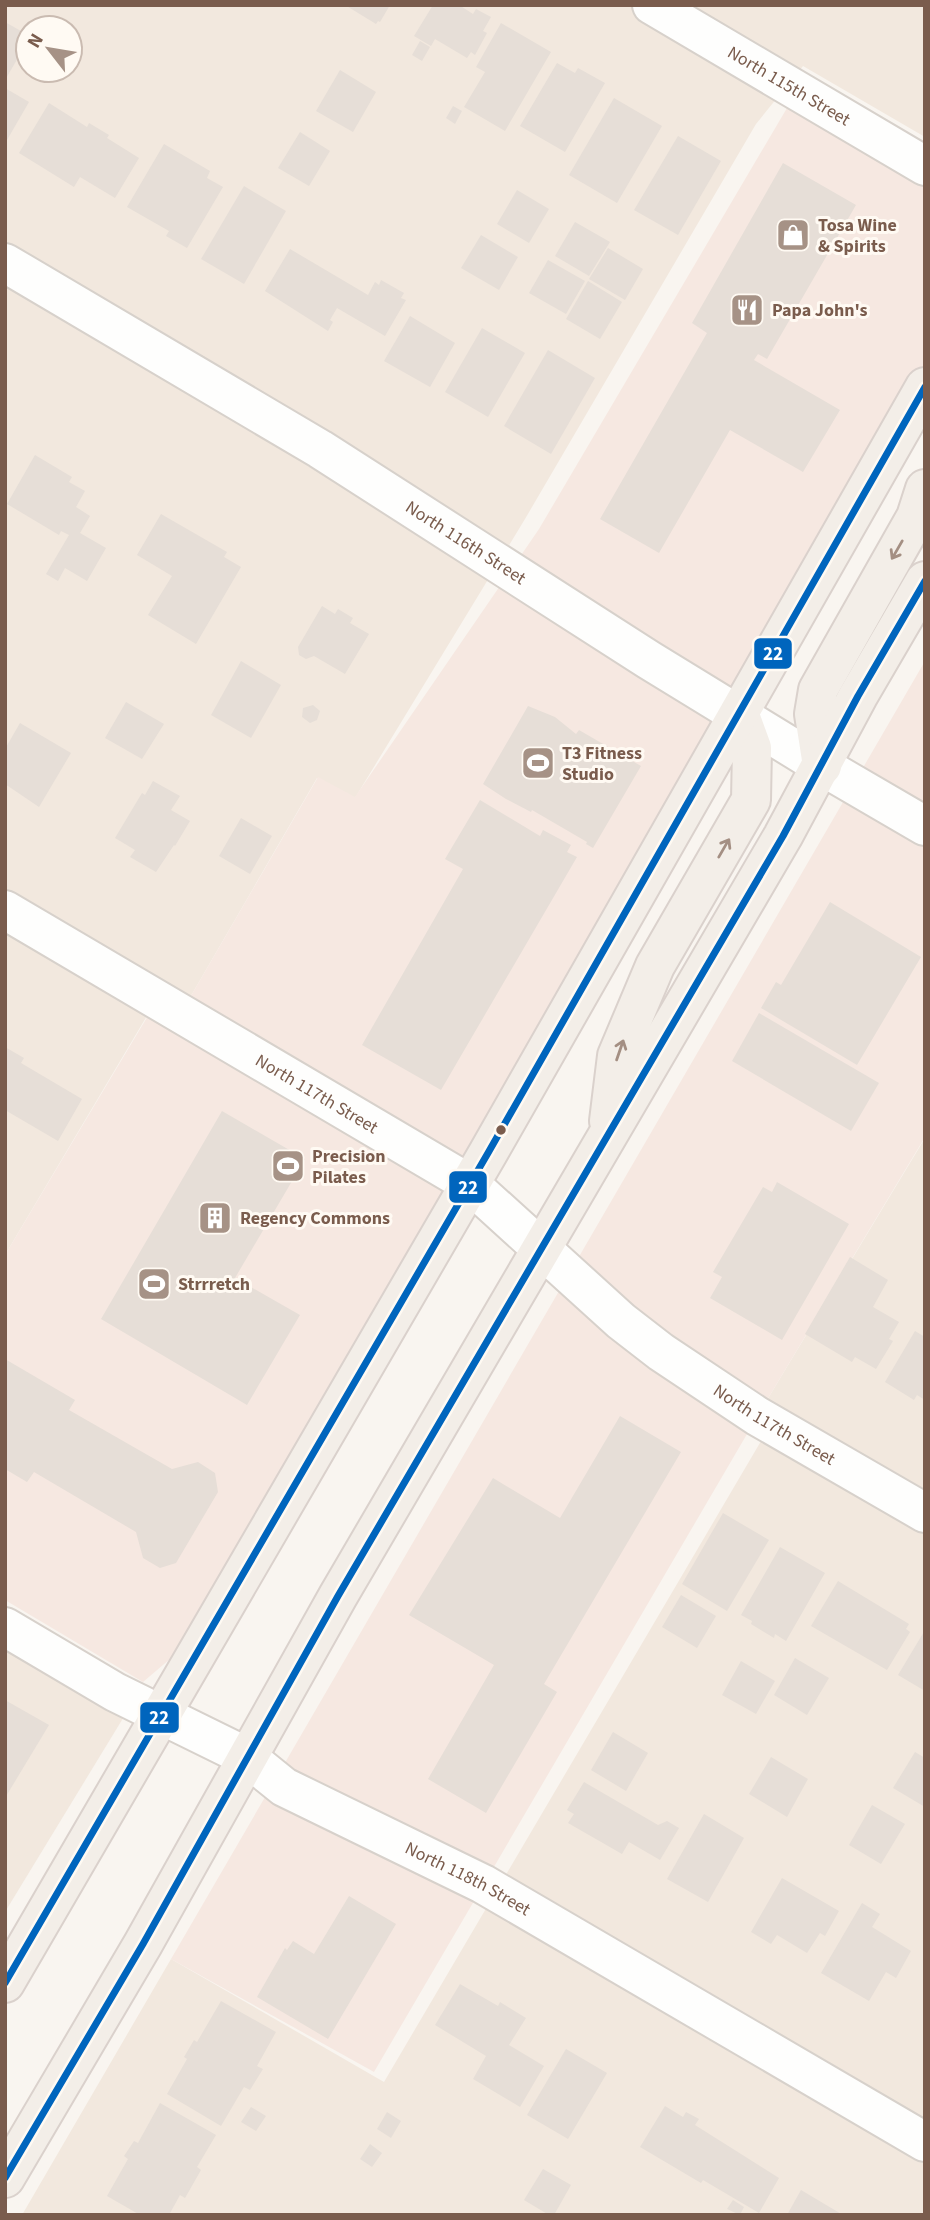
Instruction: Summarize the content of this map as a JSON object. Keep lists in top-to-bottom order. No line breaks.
{"streets":{"street":["North 115th Street","North 116th Street","North 117th Street","North 118th Street"]},"places":{"shop":["Tosa Wine & Spirits"],"restaurant":["Papa John's"],"sports":["T3 Fitness Studio","Precision Pilates","Strrretch"],"building":["Regency Commons"]},"lines":["transit line 22"],"north":"top left"}
